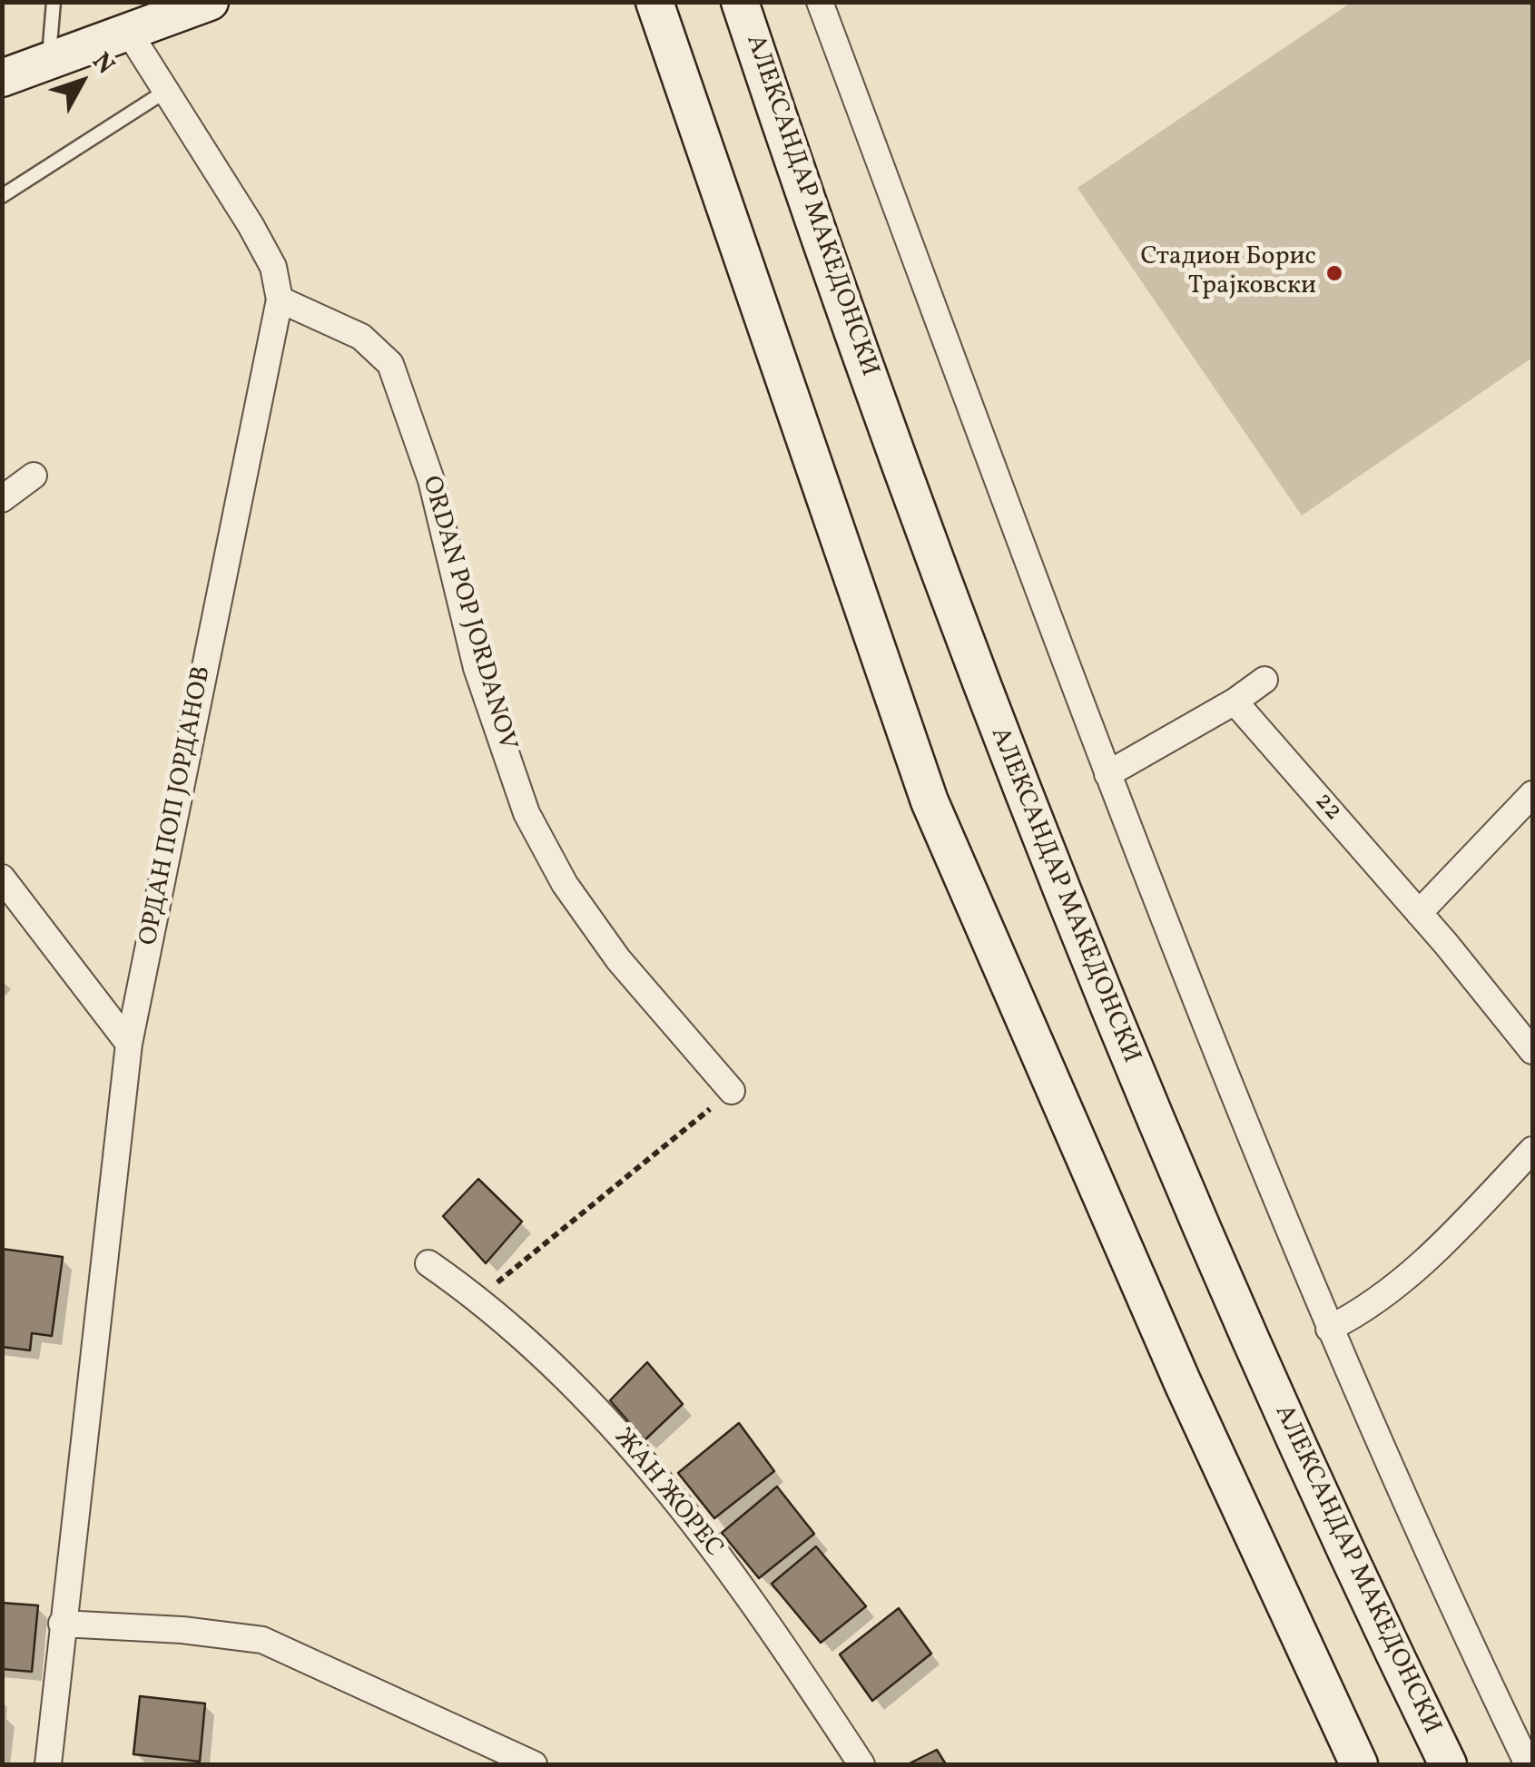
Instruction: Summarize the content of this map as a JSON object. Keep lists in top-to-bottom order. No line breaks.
{"streets":{"street":["АЛЕКСАНДАР МАКЕДОНСКИ","ORDAN POP JORDANOV","ОРДАН ПОП ЈОРДАНОВ","22","ЖАН ЖОРЕС"]},"crossings":[["ORDAN POP JORDANOV","ОРДАН ПОП ЈОРДАНОВ"]],"places":["Стадион Борис Трајковски"],"north":"top right"}
